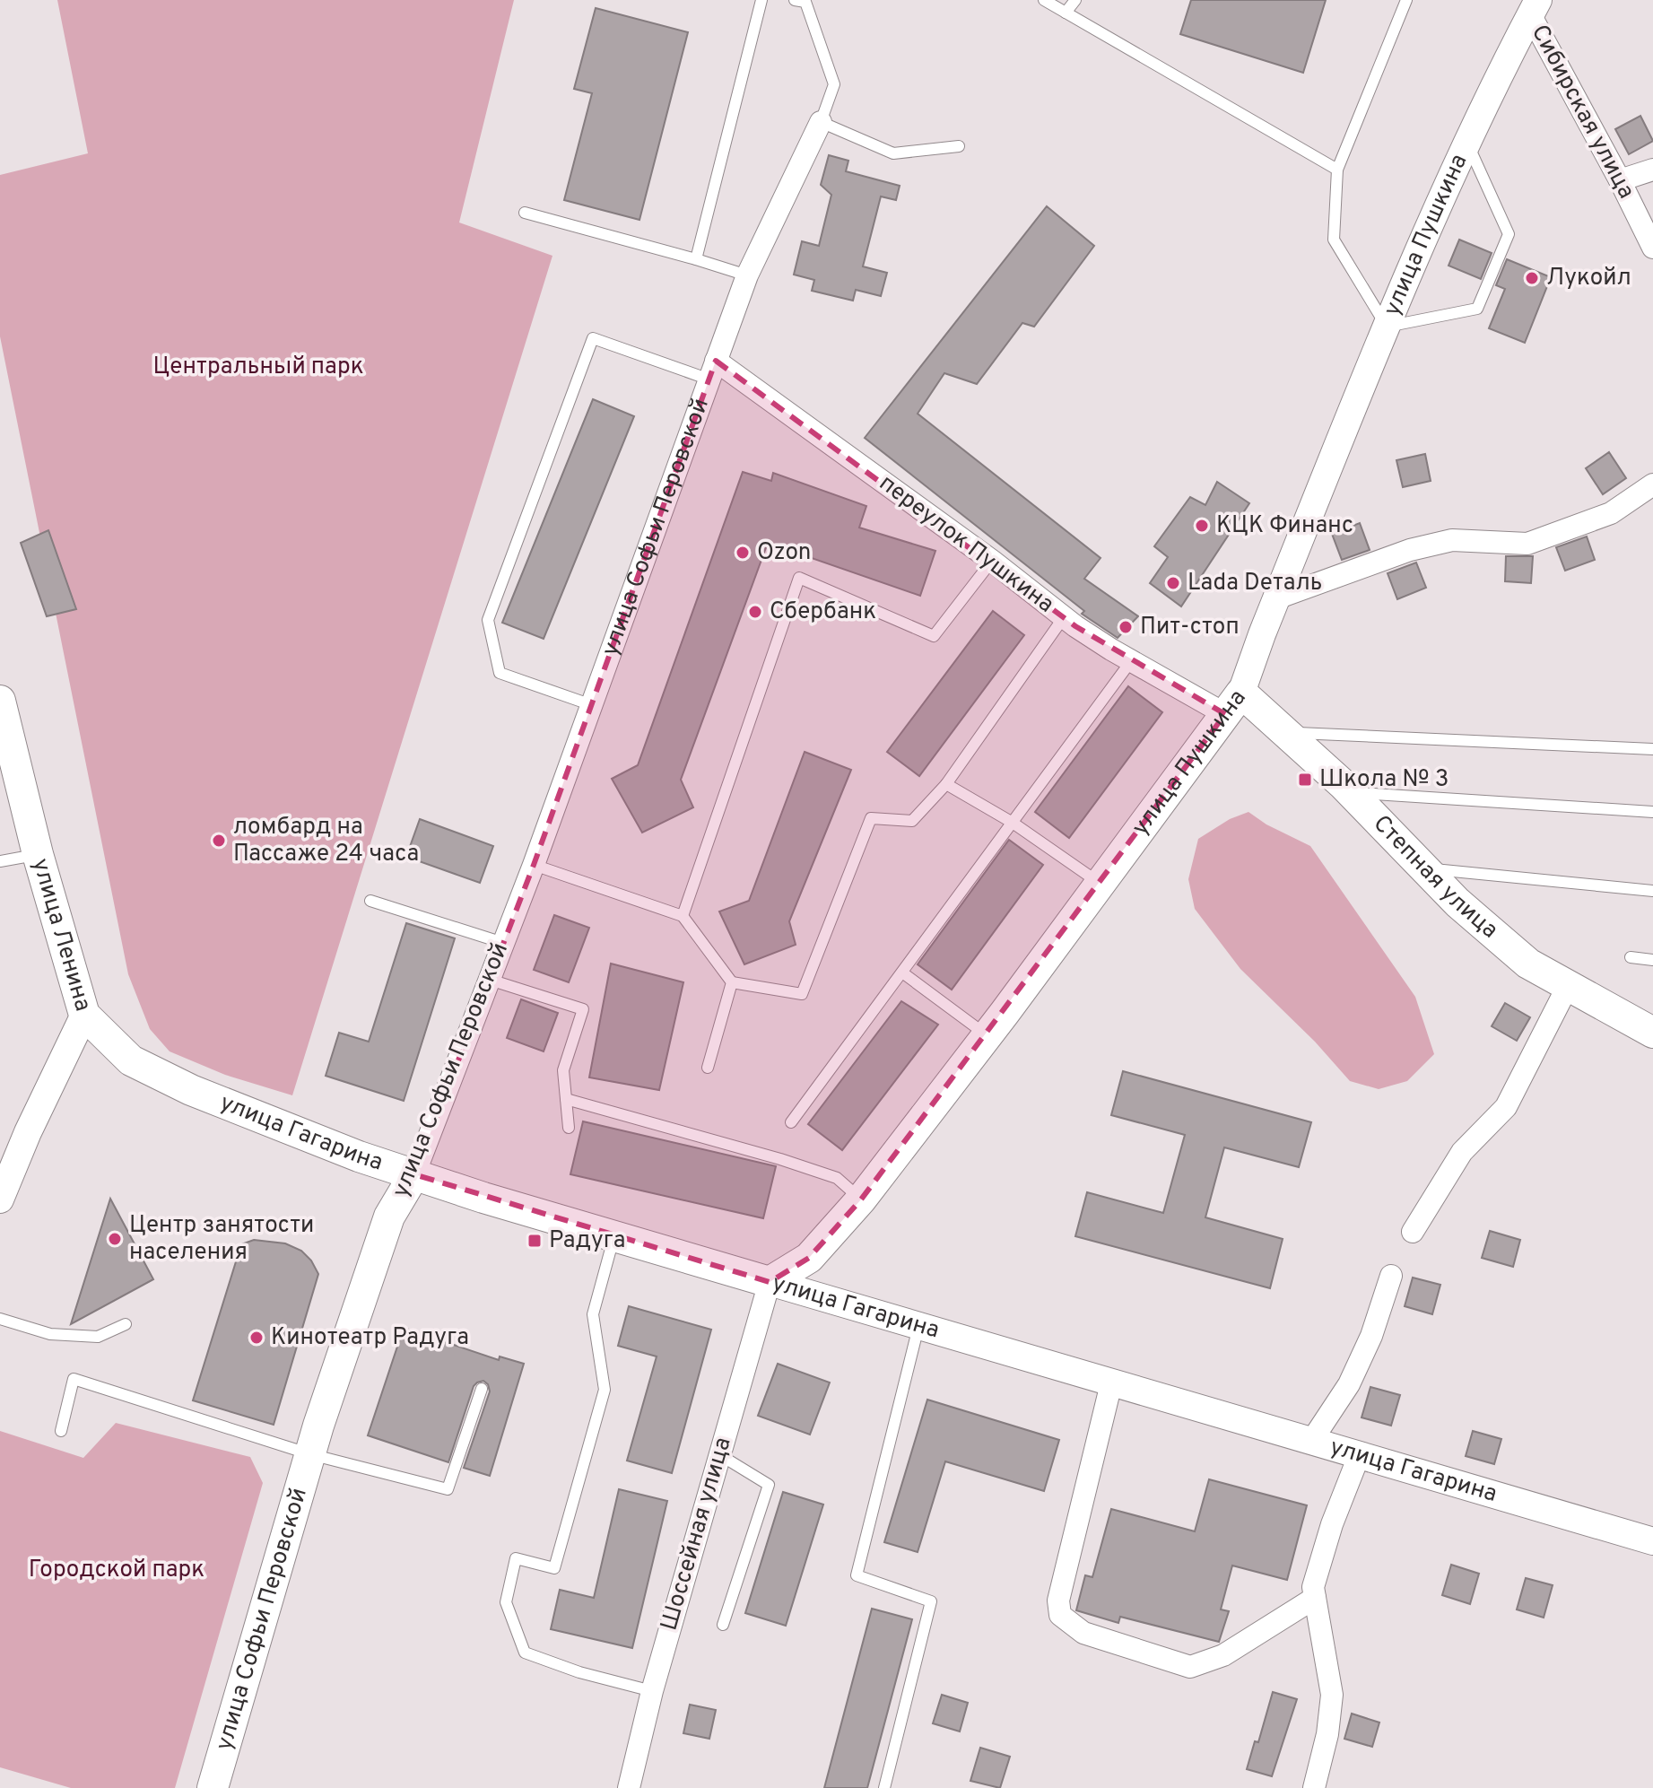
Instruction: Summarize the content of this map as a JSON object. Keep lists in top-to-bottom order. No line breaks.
{"streets":{"main road":["улица Пушкина","улица Софьи Перовской","Степная улица","улица Ленина","улица Гагарина"],"street":["Сибирская улица","переулок Пушкина","Шоссейная улица"]},"crossings":[["Сибирская улица","улица Пушкина"],["улица Пушкина","переулок Пушкина"],["улица Пушкина","Степная улица"],["улица Пушкина","улица Гагарина"],["улица Пушкина","Шоссейная улица"],["улица Софьи Перовской","переулок Пушкина"],["улица Софьи Перовской","улица Гагарина"],["переулок Пушкина","Степная улица"],["улица Ленина","улица Гагарина"],["улица Гагарина","Шоссейная улица"]],"parks":["Центральный парк","Городской парк"],"places":{"other":["Лукойл","КЦК Финанс","Ozon","Lada Dеталь","Сбербанк","Пит-стоп","ломбард на Пассаже 24 часа","Центр занятости населения","Кинотеатр Радуга"],"transit":["Школа № 3","Радуга"]}}
